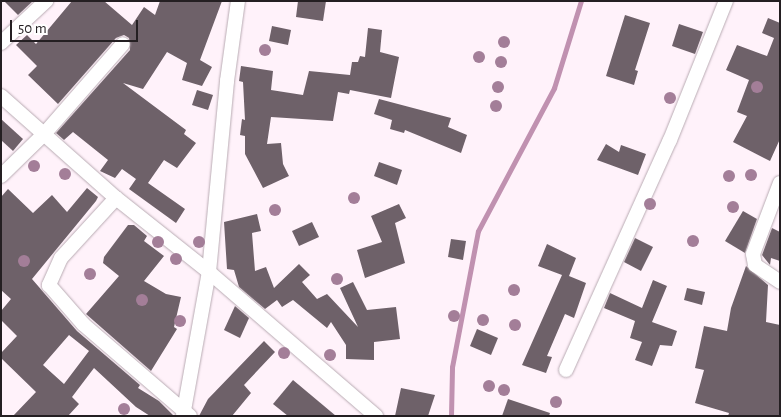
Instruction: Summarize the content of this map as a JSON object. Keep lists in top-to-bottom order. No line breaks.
{"scale_bar":"50 m"}
